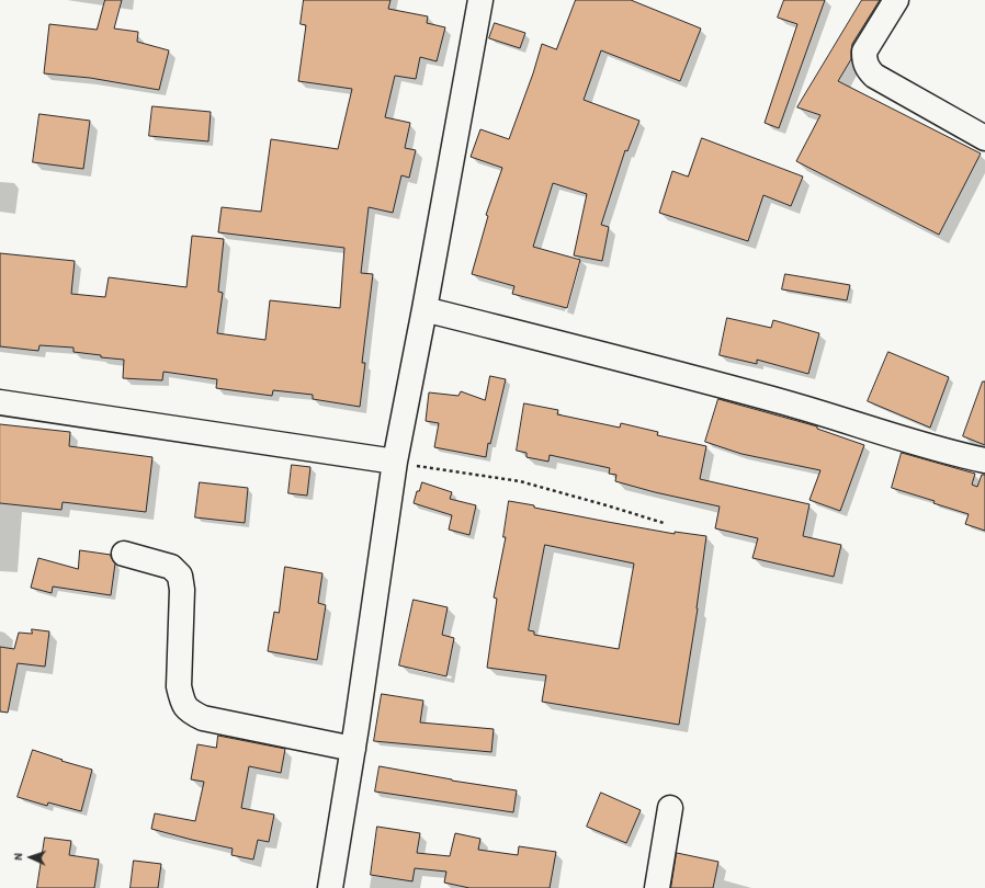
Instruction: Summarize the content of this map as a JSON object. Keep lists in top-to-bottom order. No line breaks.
{"north":"left"}
